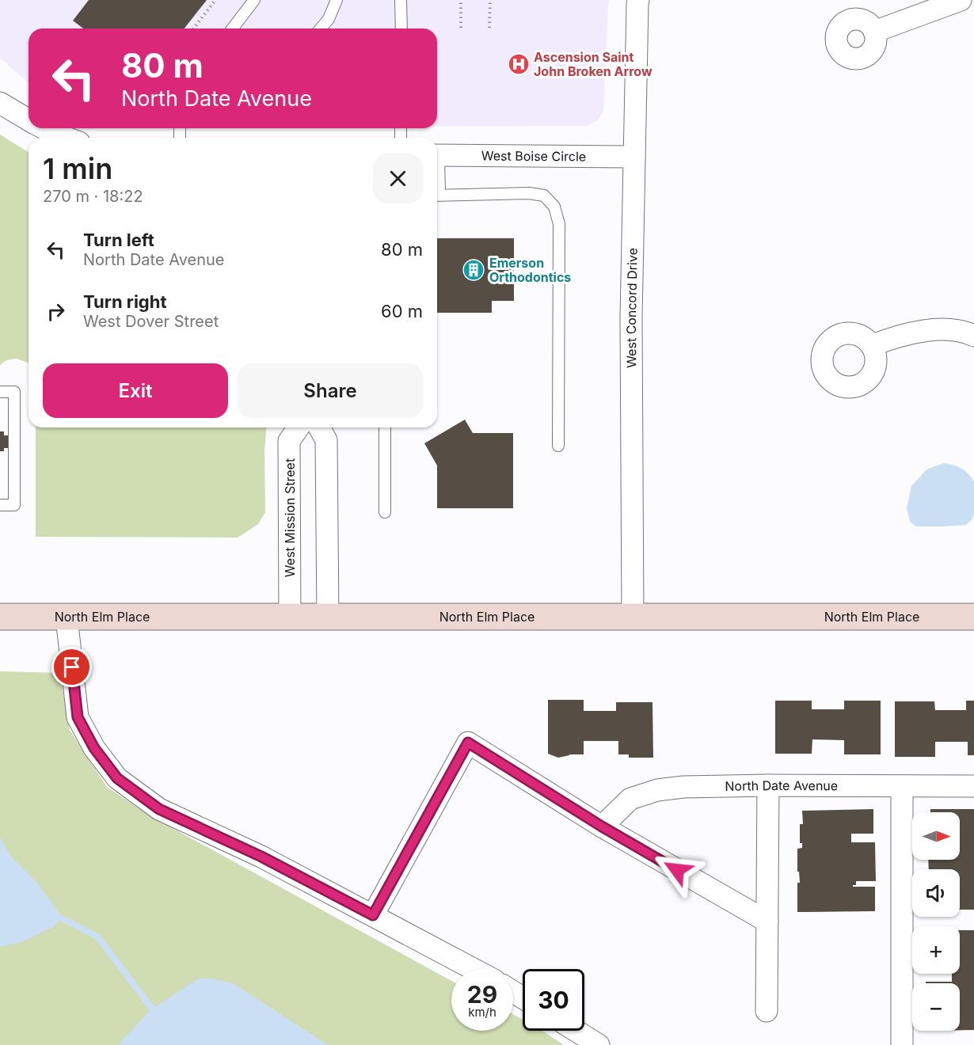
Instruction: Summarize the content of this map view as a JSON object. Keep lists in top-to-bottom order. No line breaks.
{"streets":{"main road":["North Elm Place"],"street":["West Boise Circle","West Concord Drive","West Mission Street","North Date Avenue"]},"crossings":[["West Boise Circle","West Concord Drive"],["West Concord Drive","North Elm Place"],["West Mission Street","North Elm Place"]],"places":{"hospital":["Ascension Saint John Broken Arrow"],"building":["Emerson Orthodontics"]},"north":"right","page":{"turn":["80 m","North Date Avenue"],"heading":["1 min","270 m · 18:22"],"list":[{"name":"Turn left","note":"North Date Avenue","value":"80 m"},{"name":"Turn right","note":"West Dover Street","value":"60 m"}],"buttons":["Exit","Share"],"map_buttons":["+","−"],"speed":"29 km/h","limit":"30"}}
